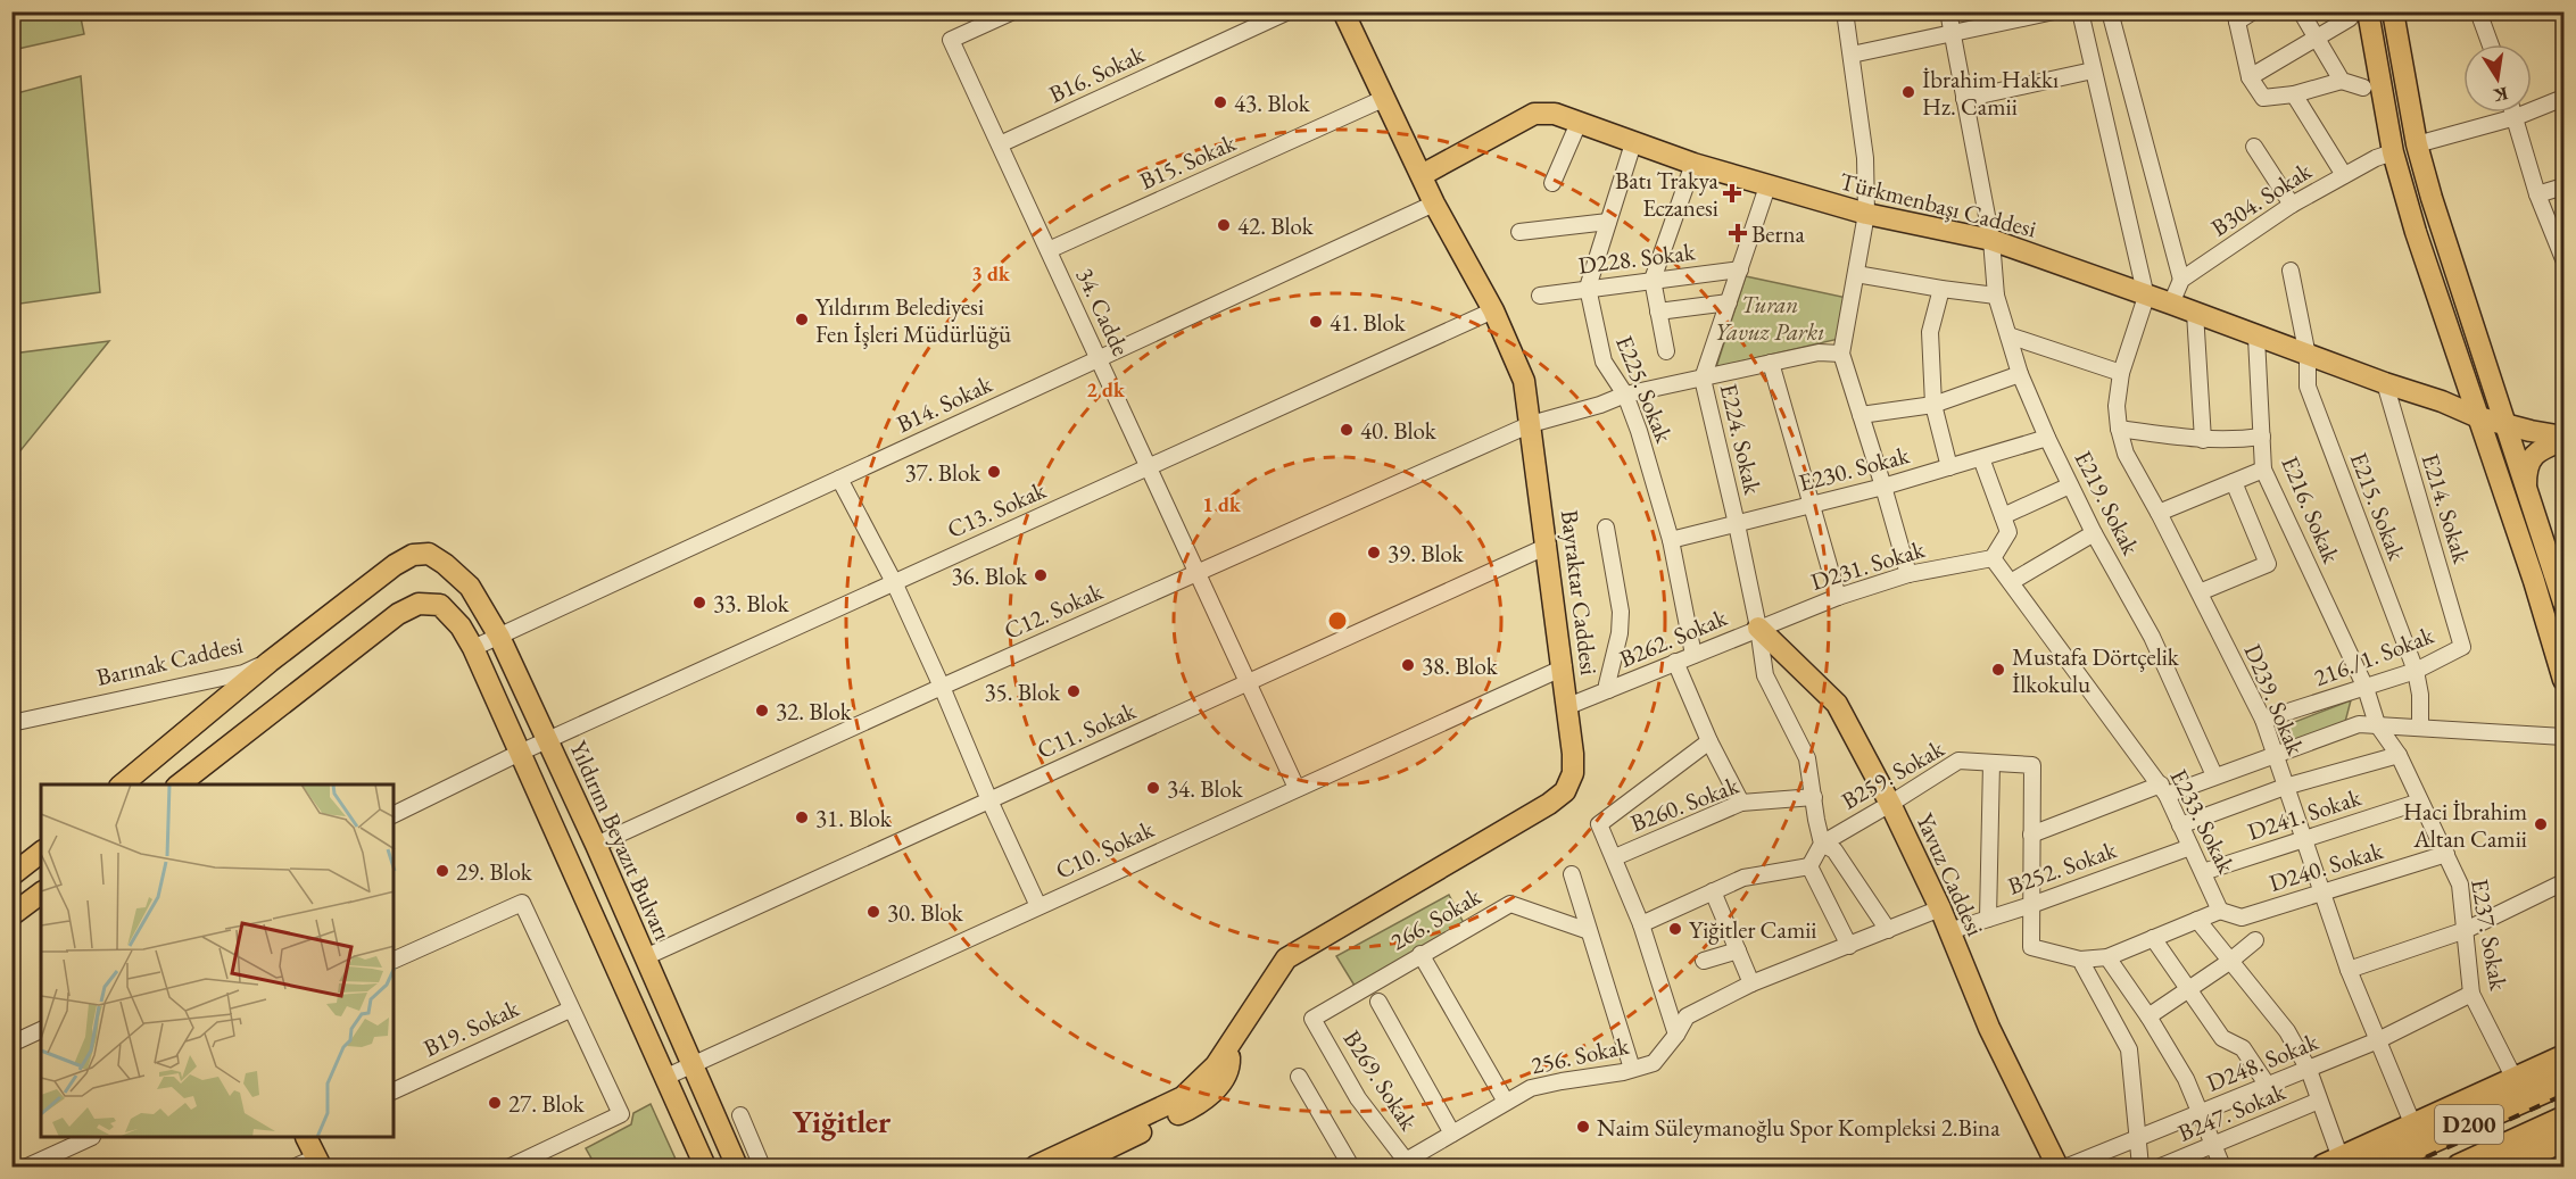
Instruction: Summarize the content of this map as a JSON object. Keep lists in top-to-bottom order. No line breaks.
{"streets":{"highway":["D200"],"main road":["Türkmenbaşı Caddesi","Bayraktar Caddesi","Barınak Caddesi","Yıldırım Beyazıt Bulvarı","Yavuz Caddesi"],"street":["B16. Sokak","B15. Sokak","B304. Sokak","D228. Sokak","34. Cadde","E225. Sokak","B14. Sokak","E224. Sokak","E230. Sokak","E219. Sokak","E215. Sokak","E214. Sokak","C13. Sokak","E216. Sokak","D231. Sokak","C12. Sokak","B262. Sokak","216./1. Sokak","D239. Sokak","C11. Sokak","B259. Sokak","B260. Sokak","D241. Sokak","E233. Sokak","C10. Sokak","D240. Sokak","B252. Sokak","266. Sokak","E237. Sokak","B19. Sokak","256. Sokak","D248. Sokak","B269. Sokak","B247. Sokak"]},"crossings":[["B16. Sokak","34. Cadde"],["B15. Sokak","34. Cadde"],["B15. Sokak","Bayraktar Caddesi"],["Türkmenbaşı Caddesi","E225. Sokak"],["Türkmenbaşı Caddesi","E224. Sokak"],["Türkmenbaşı Caddesi","E219. Sokak"],["Türkmenbaşı Caddesi","E215. Sokak"],["Türkmenbaşı Caddesi","E214. Sokak"],["Türkmenbaşı Caddesi","E216. Sokak"],["Türkmenbaşı Caddesi","Bayraktar Caddesi"],["Türkmenbaşı Caddesi","D239. Sokak"],["D228. Sokak","E225. Sokak"],["D228. Sokak","E224. Sokak"],["34. Cadde","B14. Sokak"],["34. Cadde","C13. Sokak"],["34. Cadde","C12. Sokak"],["34. Cadde","C11. Sokak"],["34. Cadde","C10. Sokak"],["E225. Sokak","E230. Sokak"],["E225. Sokak","C12. Sokak"],["E225. Sokak","B262. Sokak"],["B14. Sokak","Bayraktar Caddesi"],["B14. Sokak","Yıldırım Beyazıt Bulvarı"],["E224. Sokak","E230. Sokak"],["E224. Sokak","D231. Sokak"],["E224. Sokak","C12. Sokak"],["E224. Sokak","B262. Sokak"],["E224. Sokak","B259. Sokak"],["E224. Sokak","B260. Sokak"],["E224. Sokak","Yavuz Caddesi"],["E230. Sokak","E219. Sokak"],["E215. Sokak","216./1. Sokak"],["E214. Sokak","216./1. Sokak"],["C13. Sokak","Bayraktar Caddesi"],["C13. Sokak","Yıldırım Beyazıt Bulvarı"],["E216. Sokak","216./1. Sokak"],["E216. Sokak","E237. Sokak"],["D231. Sokak","B262. Sokak"],["D231. Sokak","E233. Sokak"],["D231. Sokak","Yavuz Caddesi"],["Bayraktar Caddesi","C12. Sokak"],["Bayraktar Caddesi","B262. Sokak"],["Bayraktar Caddesi","C11. Sokak"],["Bayraktar Caddesi","C10. Sokak"],["C12. Sokak","Yıldırım Beyazıt Bulvarı"],["B262. Sokak","Yavuz Caddesi"],["216./1. Sokak","D239. Sokak"],["216./1. Sokak","E237. Sokak"],["Barınak Caddesi","Yıldırım Beyazıt Bulvarı"],["D239. Sokak","D241. Sokak"],["D239. Sokak","D240. Sokak"],["D239. Sokak","D248. Sokak"],["C11. Sokak","Yıldırım Beyazıt Bulvarı"],["B259. Sokak","Yavuz Caddesi"],["D241. Sokak","E233. Sokak"],["D241. Sokak","E237. Sokak"],["E233. Sokak","D240. Sokak"],["E233. Sokak","B252. Sokak"],["Yıldırım Beyazıt Bulvarı","C10. Sokak"],["D240. Sokak","E237. Sokak"],["B252. Sokak","Yavuz Caddesi"],["Yavuz Caddesi","256. Sokak"],["266. Sokak","B269. Sokak"],["E237. Sokak","D248. Sokak"],["256. Sokak","B269. Sokak"]],"districts":["Yiğitler"],"parks":["Turan Yavuz Parkı"],"places":{"other":["İbrahim Hakkı Hz. Camii","43. Blok","42. Blok","Yıldırım Belediyesi Fen İşleri Müdürlüğü","41. Blok","40. Blok","37. Blok","39. Blok","36. Blok","33. Blok","38. Blok","Mustafa Dörtçelik İlkokulu","35. Blok","32. Blok","34. Blok","31. Blok","Haci İbrahim Altan Camii","29. Blok","30. Blok","Yiğitler Camii","27. Blok","Naim Süleymanoğlu Spor Kompleksi 2.Bina"],"health":["Batı Trakya Eczanesi","Berna"]},"north":"bottom","rings":["3 dk","2 dk","1 dk"]}
